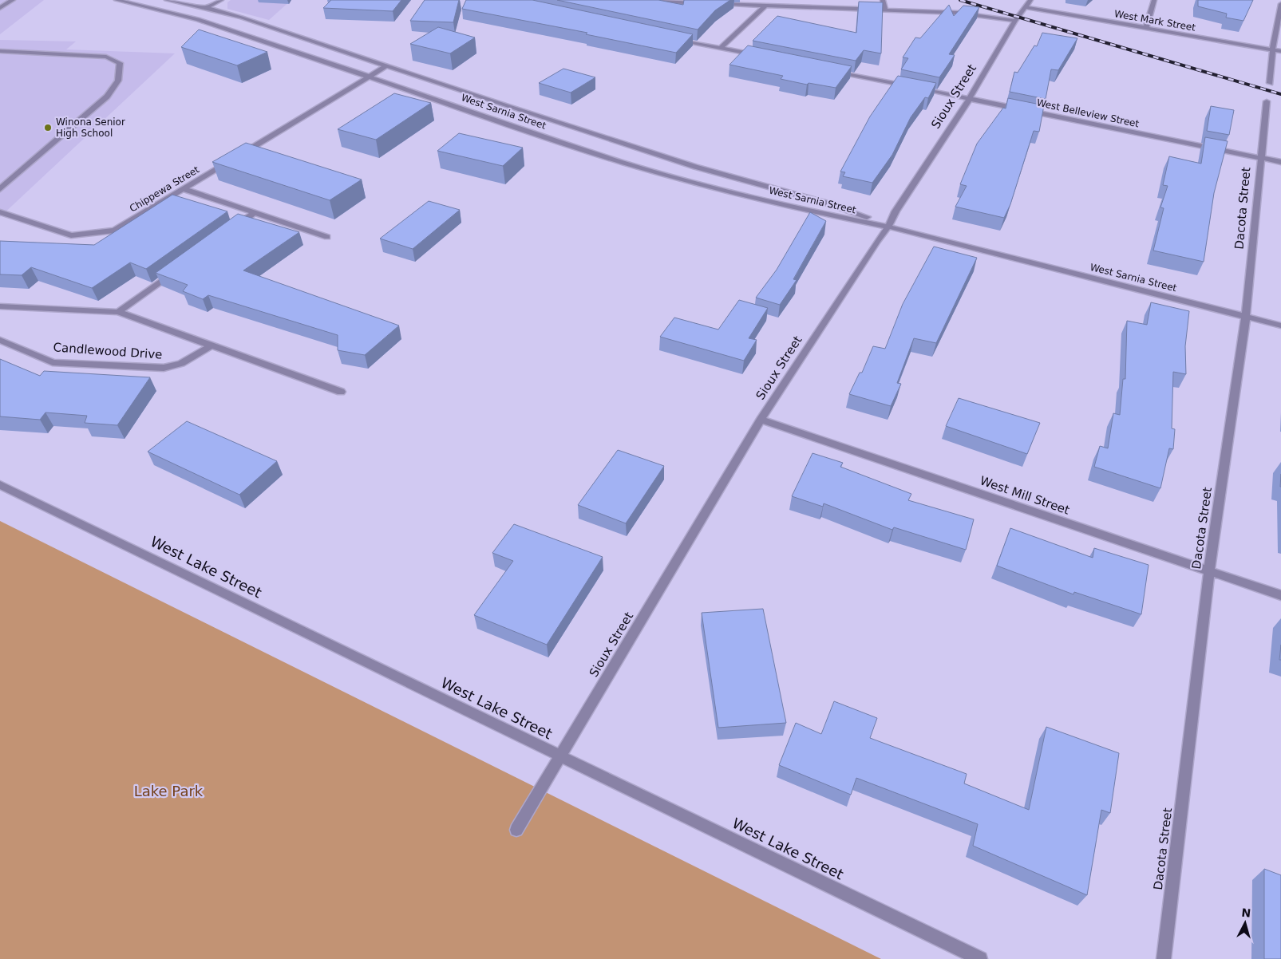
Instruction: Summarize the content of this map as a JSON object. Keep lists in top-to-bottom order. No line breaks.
{"streets":{"street":["West Mark Street","Sioux Street","West Sarnia Street","West Belleview Street","Chippewa Street","Dacota Street","Candlewood Drive","West Mill Street","West Lake Street"]},"crossings":[["West Mark Street","Sioux Street"],["Sioux Street","West Sarnia Street"],["Sioux Street","West Belleview Street"],["Sioux Street","West Mill Street"],["Sioux Street","West Lake Street"],["West Sarnia Street","Chippewa Street"],["West Sarnia Street","Dacota Street"],["West Belleview Street","Dacota Street"],["Dacota Street","West Mill Street"]],"parks":["Lake Park"],"places":["Winona Senior High School"],"north":"top"}
